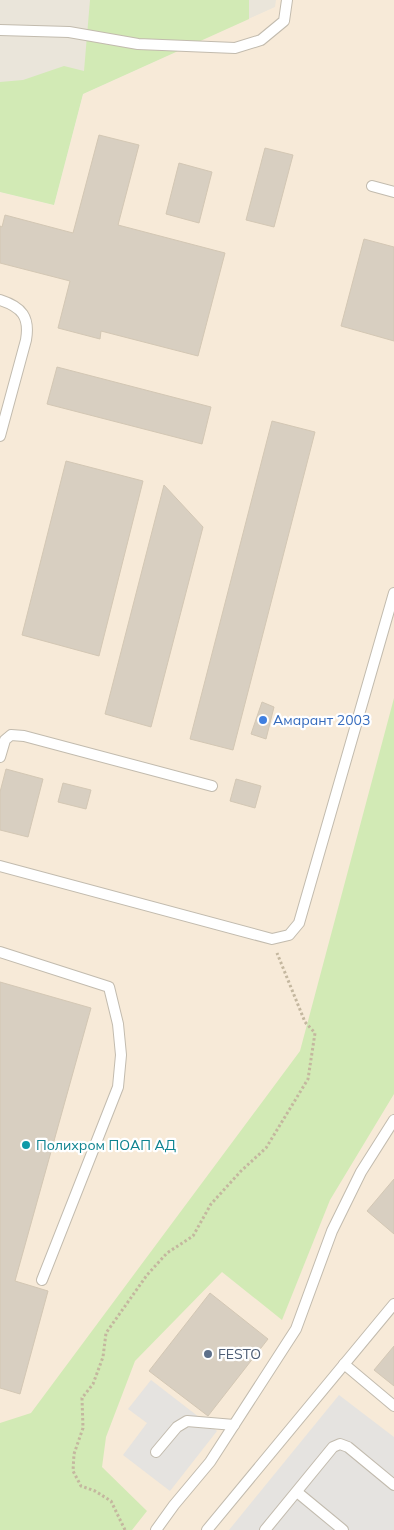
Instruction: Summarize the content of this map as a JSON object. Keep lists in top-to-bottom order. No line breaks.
{"places":["Амарант 2003","Полихром ПОАП АД","FESTO"]}
